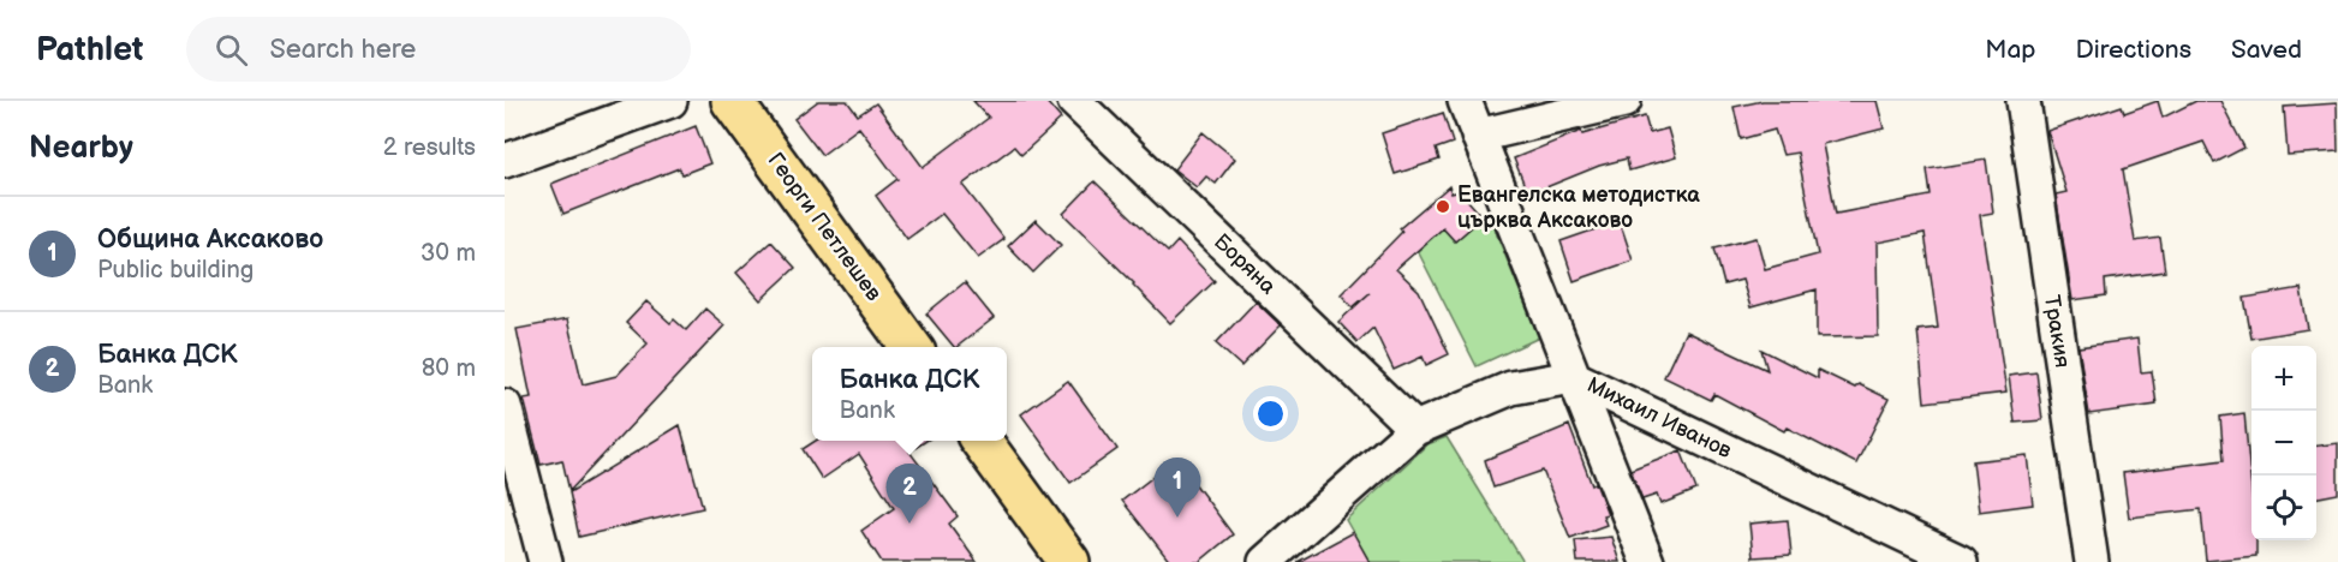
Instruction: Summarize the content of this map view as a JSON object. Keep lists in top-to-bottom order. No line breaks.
{"streets":{"main road":["Георги Петлешев"],"street":["Боряна","Тракия","Михаил Иванов"]},"crossings":[["Боряна","Михаил Иванов"]],"places":["Евангелска методистка църква Аксаково"],"page":{"header":"Pathlet","search":"Search here","nav":["Map","Directions","Saved"],"heading":["Nearby","2 results"],"list":[{"mark":"1","name":"Община Аксаково","note":"Public building","value":"30 m"},{"mark":"2","name":"Банка ДСК","note":"Bank","value":"80 m"}],"map_buttons":["+","−"],"popup":["Банка ДСК","Bank"],"pins":["1","2"]}}
